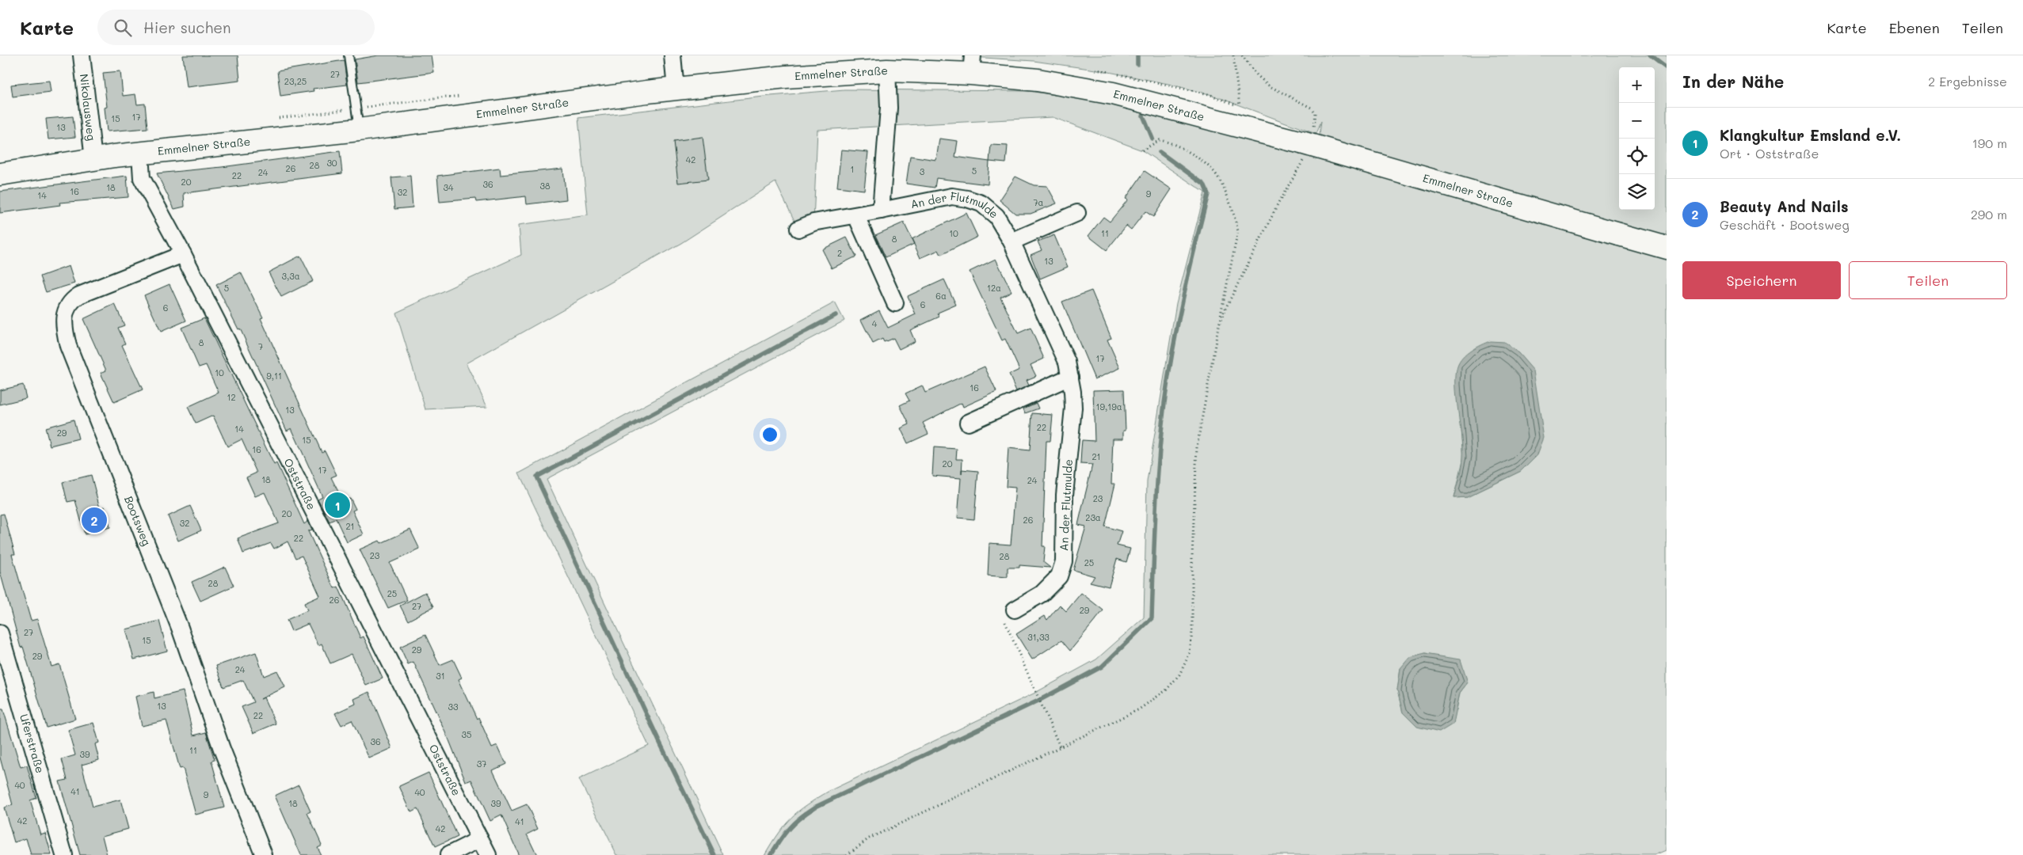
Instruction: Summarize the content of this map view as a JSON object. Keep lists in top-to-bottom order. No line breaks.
{"streets":{"street":["Emmelner Straße","Nikolausweg","An der Flutmulde","Oststraße","Bootsweg","Uferstraße"]},"crossings":[["Emmelner Straße","Nikolausweg"],["Emmelner Straße","Oststraße"],["Oststraße","Bootsweg"]],"house_numbers":["27","23,25","17","15","13","42","30","28","26","1","5","3","24","22","20","36","38","18","34","16","32","9","14","7a","10","11","8","2","13","3,3a","5","12a","6a","6","6","4","8","7","17","10","9,11","16","12","19,19a","13","22","14","29","15","16","21","20","17","18","24","23","20","23a","26","32","21","22","23","28","25","28","25","26","27","29","27","31,33","15","29","29","24","31","13","33","22","35","36","11","39","37","40","41","40","9","18","39","42","41","42"],"page":{"header":"Karte","search":"Hier suchen","nav":["Karte","Ebenen","Teilen"],"heading":["In der Nähe","2 Ergebnisse"],"map_buttons":["+","−"],"list":[{"mark":"1","name":"Klangkultur Emsland e.V.","note":"Ort · Oststraße","value":"190 m"},{"mark":"2","name":"Beauty And Nails","note":"Geschäft · Bootsweg","value":"290 m"}],"buttons":["Speichern","Teilen"],"pins":["1","2"]}}
